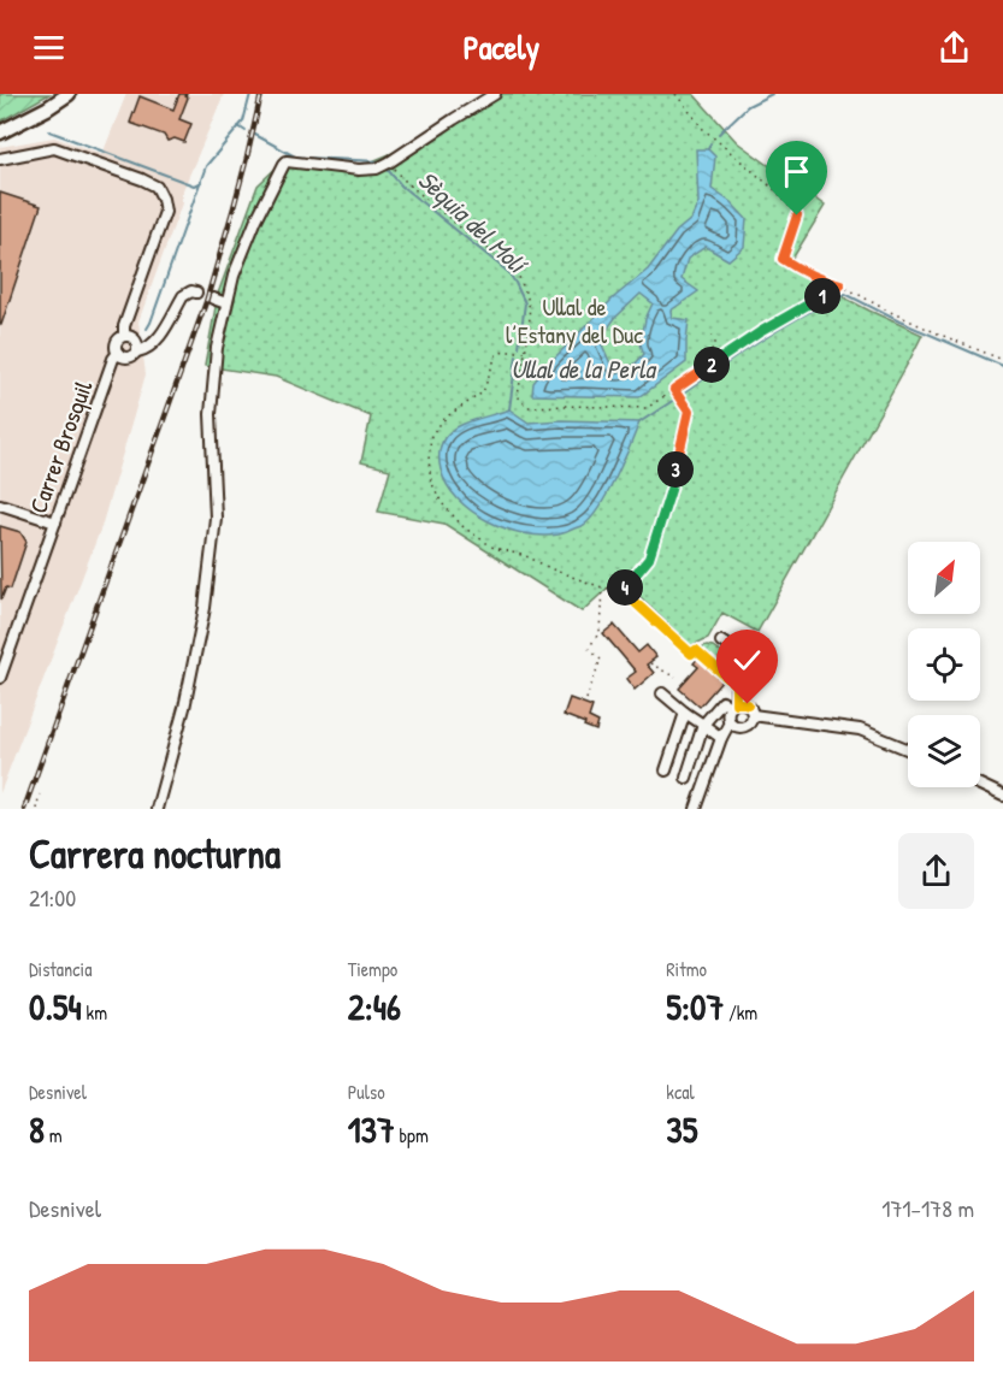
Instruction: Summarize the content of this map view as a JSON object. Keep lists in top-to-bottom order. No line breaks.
{"streets":{"street":["Carrer Brosquil"]},"water":["Sèquia del Molí","Ullal de la Perla"],"parks":["Ullal de l’Estany del Duc"],"north":"top right","page":{"header":"Pacely","pins":["1","2","3","4"],"heading":["Carrera nocturna","21:00"],"stats":[["Distancia","0.54 km"],["Tiempo","2:46"],["Ritmo","5:07 /km"],["Desnivel","8 m"],["Pulso","137 bpm"],["kcal","35"]],"chart":["Desnivel","171–178 m"]}}
